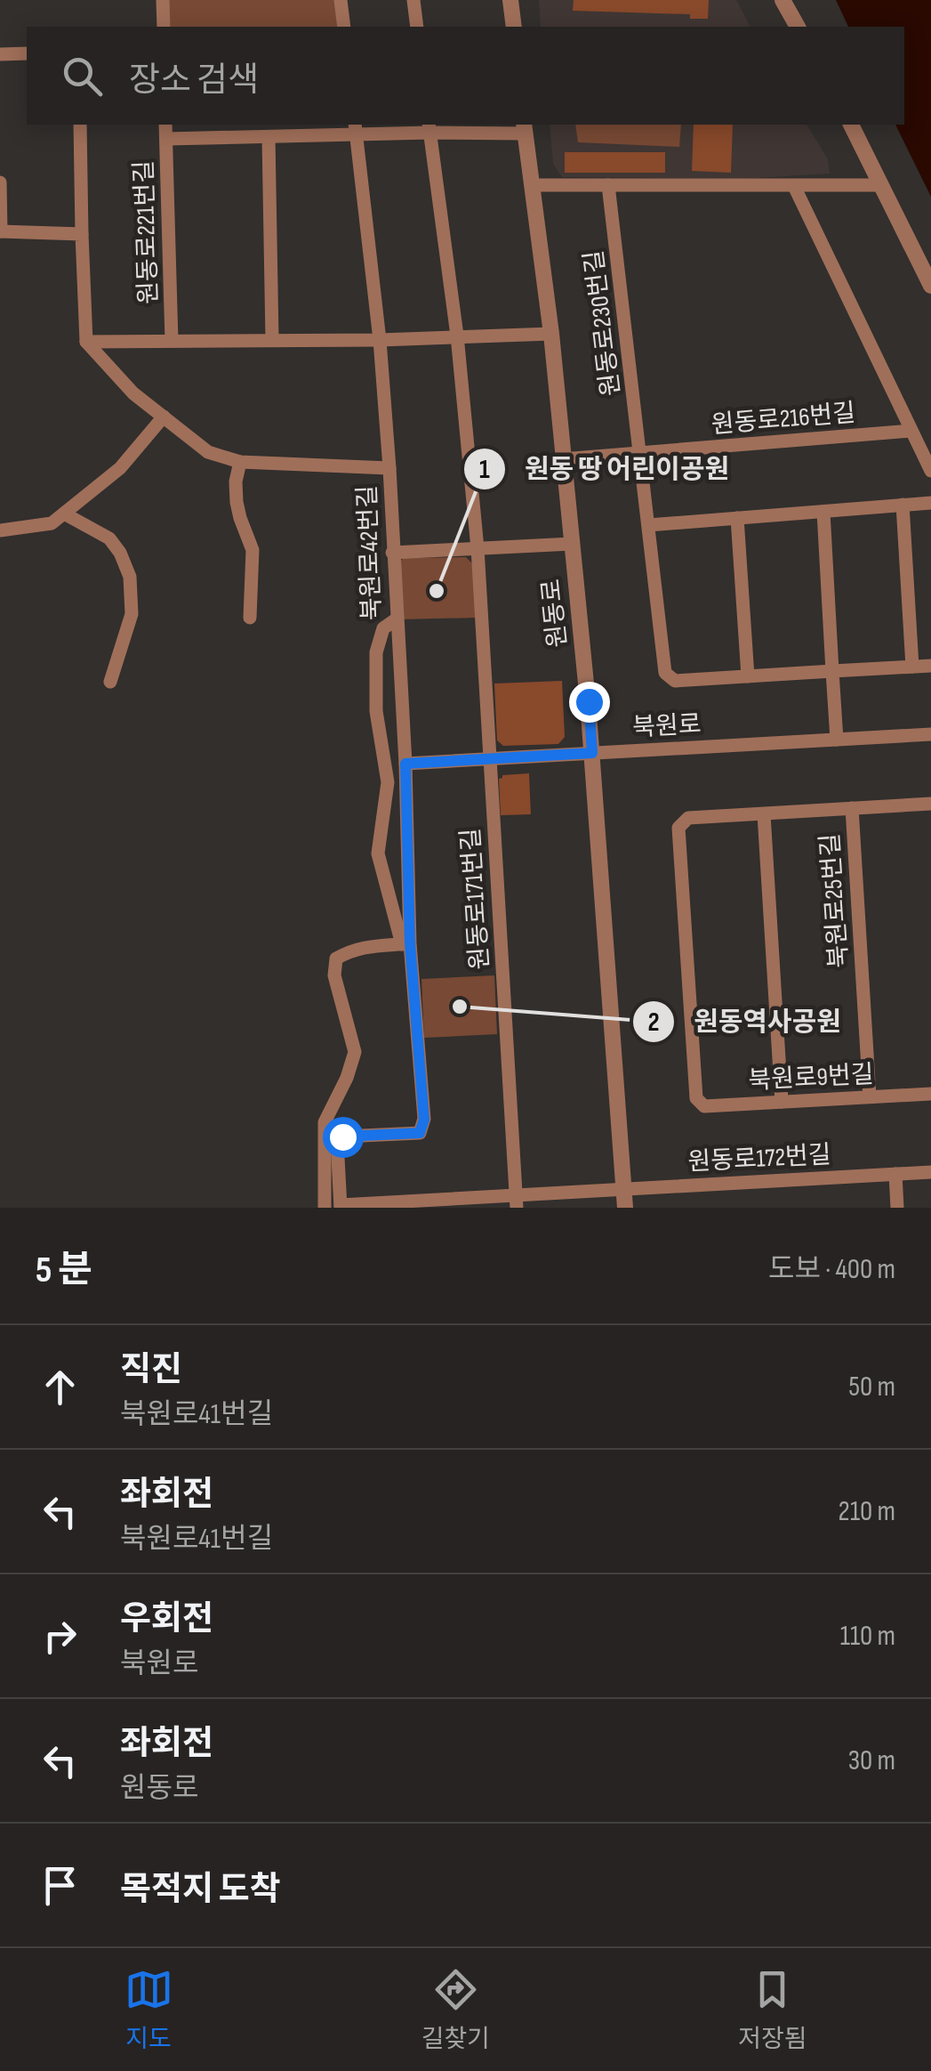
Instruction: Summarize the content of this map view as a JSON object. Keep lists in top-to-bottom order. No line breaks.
{"streets":{"street":["원동로221번길","원동로230번길","원동로216번길","북원로42번길","원동로","북원로","원동로171번길","북원로25번길","북원로9번길","원동로172번길"]},"crossings":[["원동로221번길","북원로42번길"],["원동로221번길","원동로"],["원동로221번길","원동로171번길"],["원동로230번길","원동로216번길"],["원동로216번길","원동로"],["북원로42번길","북원로"],["원동로","북원로"],["원동로","원동로172번길"],["북원로","원동로171번길"],["북원로25번길","북원로9번길"]],"places":["원동 땅 어린이공원","원동역사공원"],"page":{"search":"장소 검색","heading":["5 분","도보 · 400 m"],"list":[["직진","북원로41번길","50 m"],["좌회전","북원로41번길","210 m"],["우회전","북원로","110 m"],["좌회전","원동로","30 m"],"목적지 도착"],"nav":["지도","길찾기","저장됨"]}}
